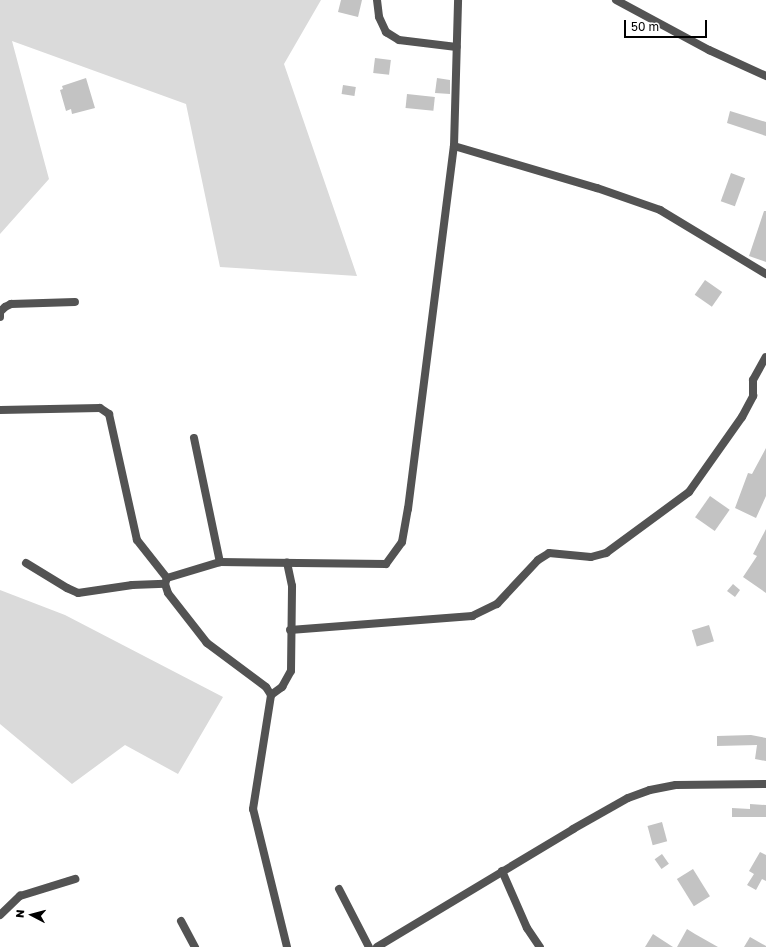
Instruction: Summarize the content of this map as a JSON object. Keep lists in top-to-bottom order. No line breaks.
{"scale_bar":"50 m","north":"left"}
